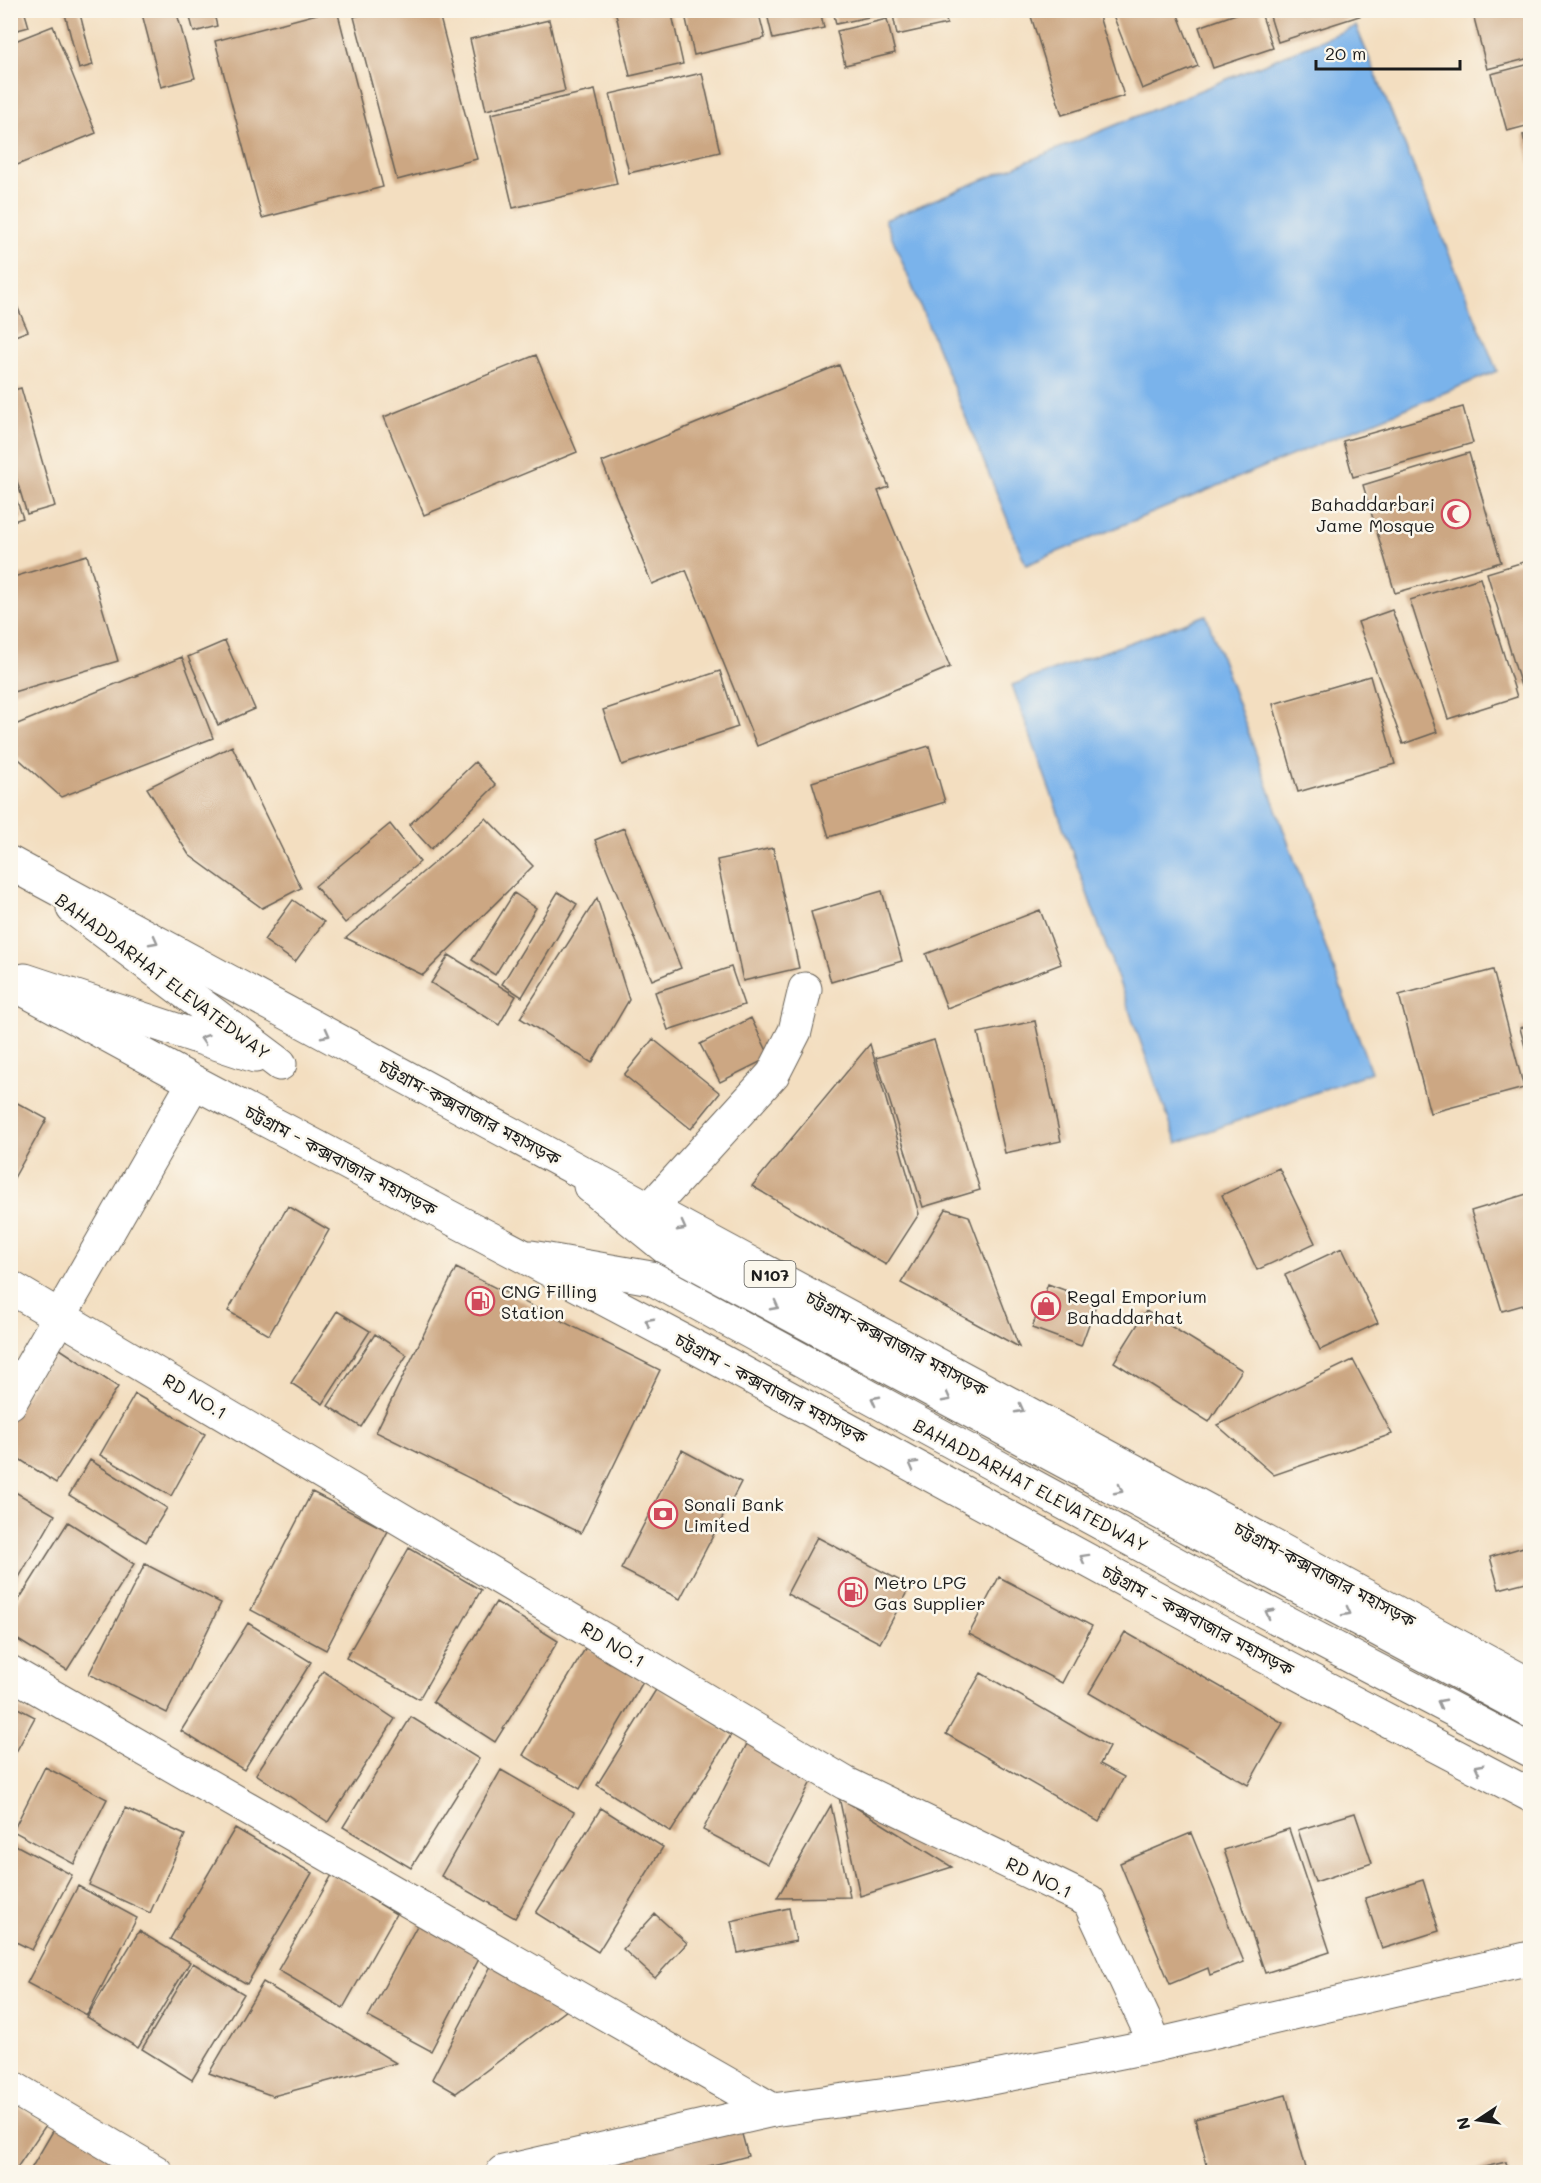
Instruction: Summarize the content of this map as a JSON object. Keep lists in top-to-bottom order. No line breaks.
{"streets":{"main road":["BAHADDARHAT ELEVATEDWAY","চট্টগ্রাম-কক্সবাজার মহাসড়ক","চট্টগ্রাম - কক্সবাজার মহাসড়ক","N107","RD NO.1"]},"crossings":[["BAHADDARHAT ELEVATEDWAY","চট্টগ্রাম-কক্সবাজার মহাসড়ক"],["BAHADDARHAT ELEVATEDWAY","চট্টগ্রাম - কক্সবাজার মহাসড়ক"]],"one_way":["চট্টগ্রাম-কক্সবাজার মহাসড়ক","চট্টগ্রাম - কক্সবাজার মহাসড়ক"],"places":{"mosque":["Bahaddarbari Jame Mosque"],"fuel station":["CNG Filling Station","Metro LPG Gas Supplier"],"shop":["Regal Emporium Bahaddarhat"],"bank":["Sonali Bank Limited"]},"scale_bar":"20 m","north":"left"}
